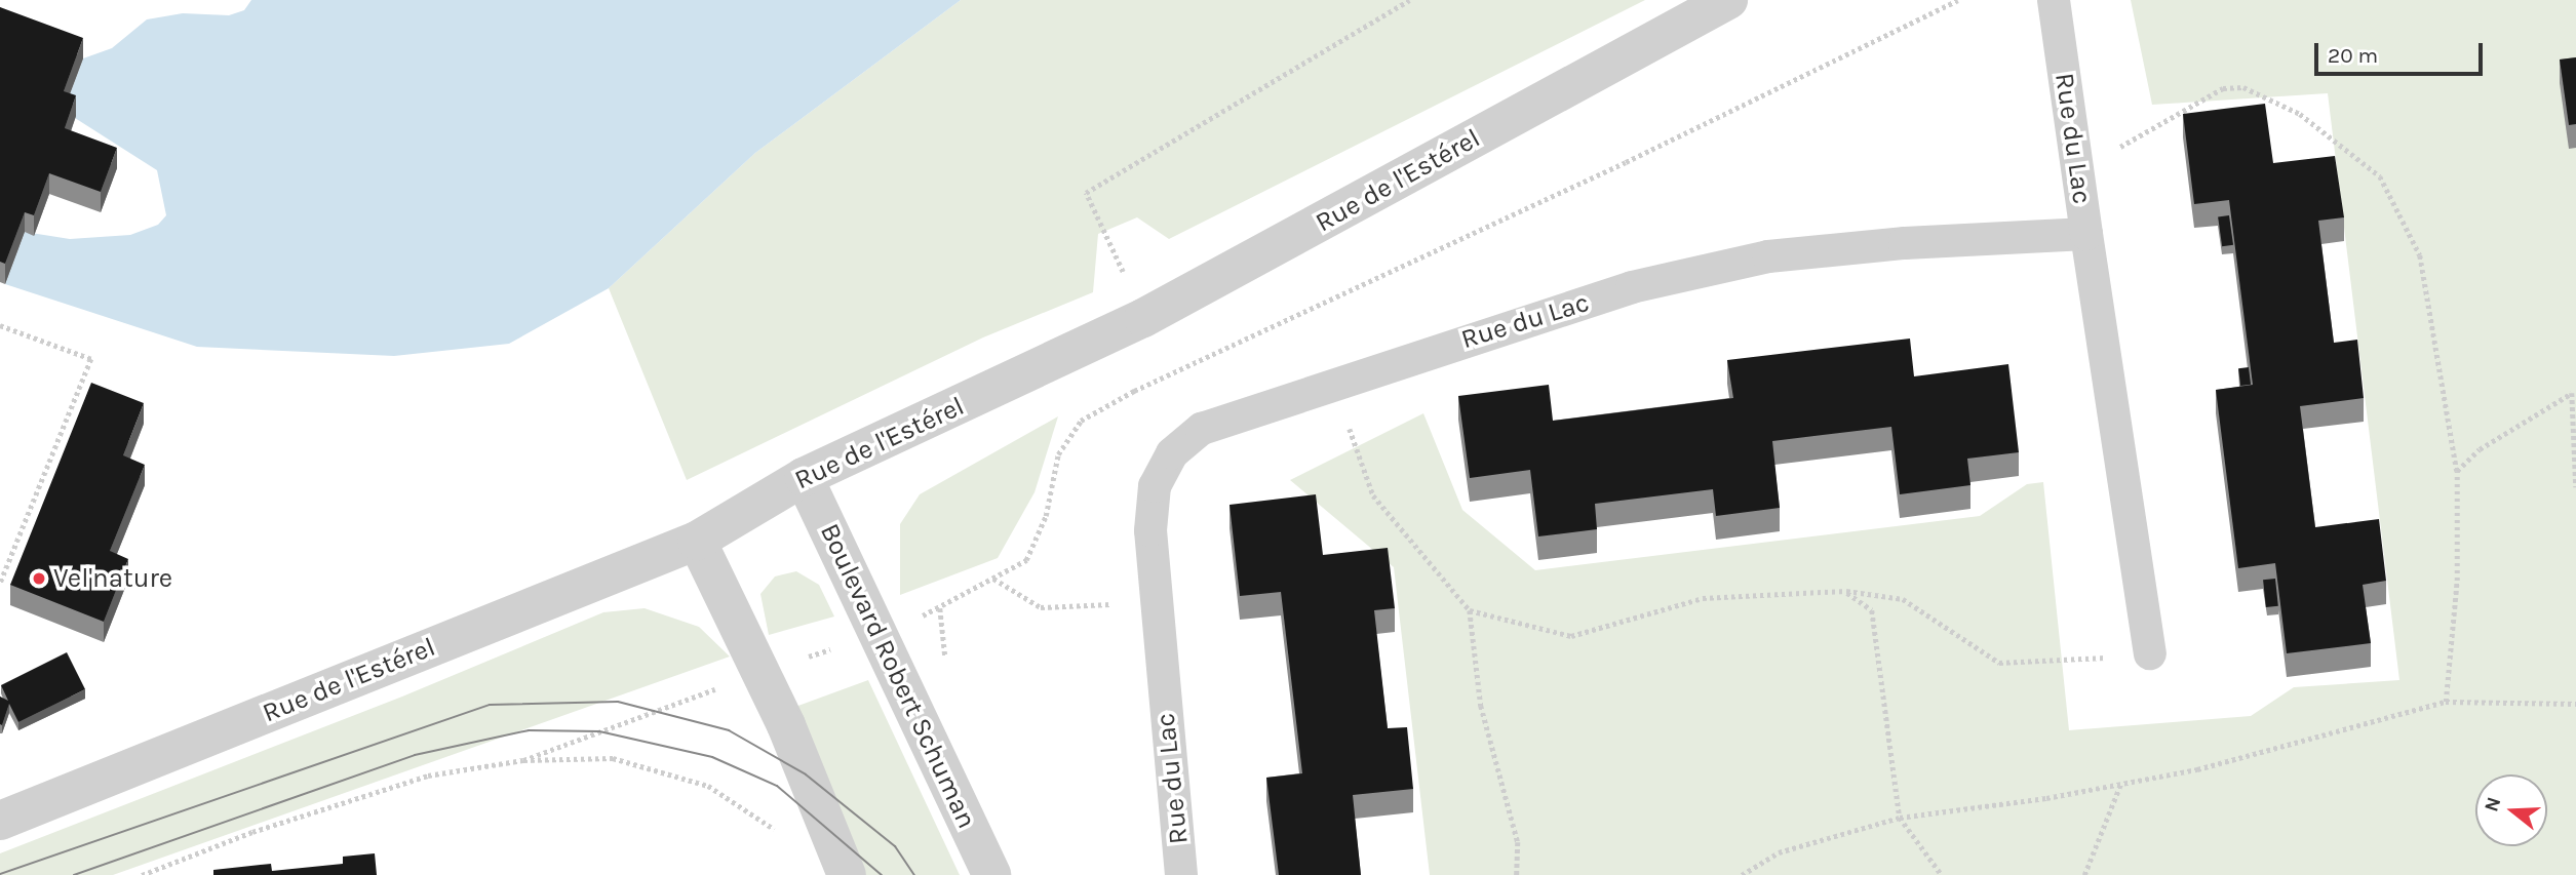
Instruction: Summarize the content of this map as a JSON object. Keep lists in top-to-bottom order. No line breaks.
{"streets":{"street":["Rue de l'Estérel","Boulevard Robert Schuman"],"lane":["Rue du Lac"]},"crossings":[["Rue de l'Estérel","Boulevard Robert Schuman"]],"places":["Vel'nature"],"scale_bar":"20 m","north":"left"}
